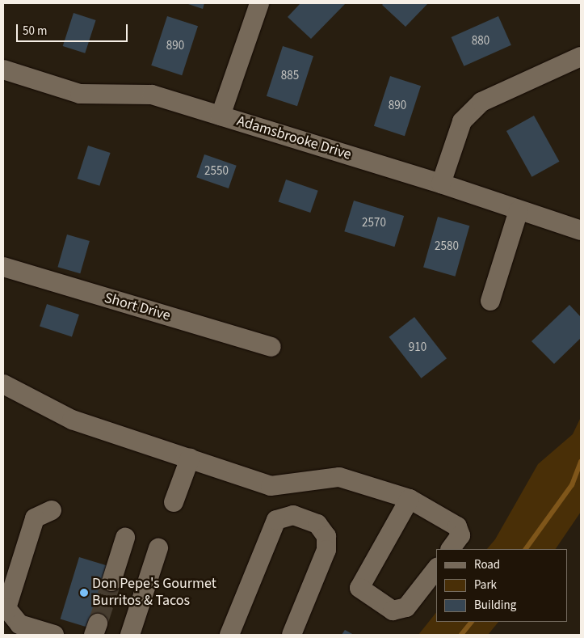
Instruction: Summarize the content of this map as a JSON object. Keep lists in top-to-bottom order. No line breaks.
{"streets":{"street":["Adamsbrooke Drive","Short Drive"]},"places":["Don Pepe's Gourmet Burritos & Tacos"],"house_numbers":["880","890","885","890","2550","2570","2580","910"],"legend":["Road","Park","Building"],"scale_bar":"50 m"}
